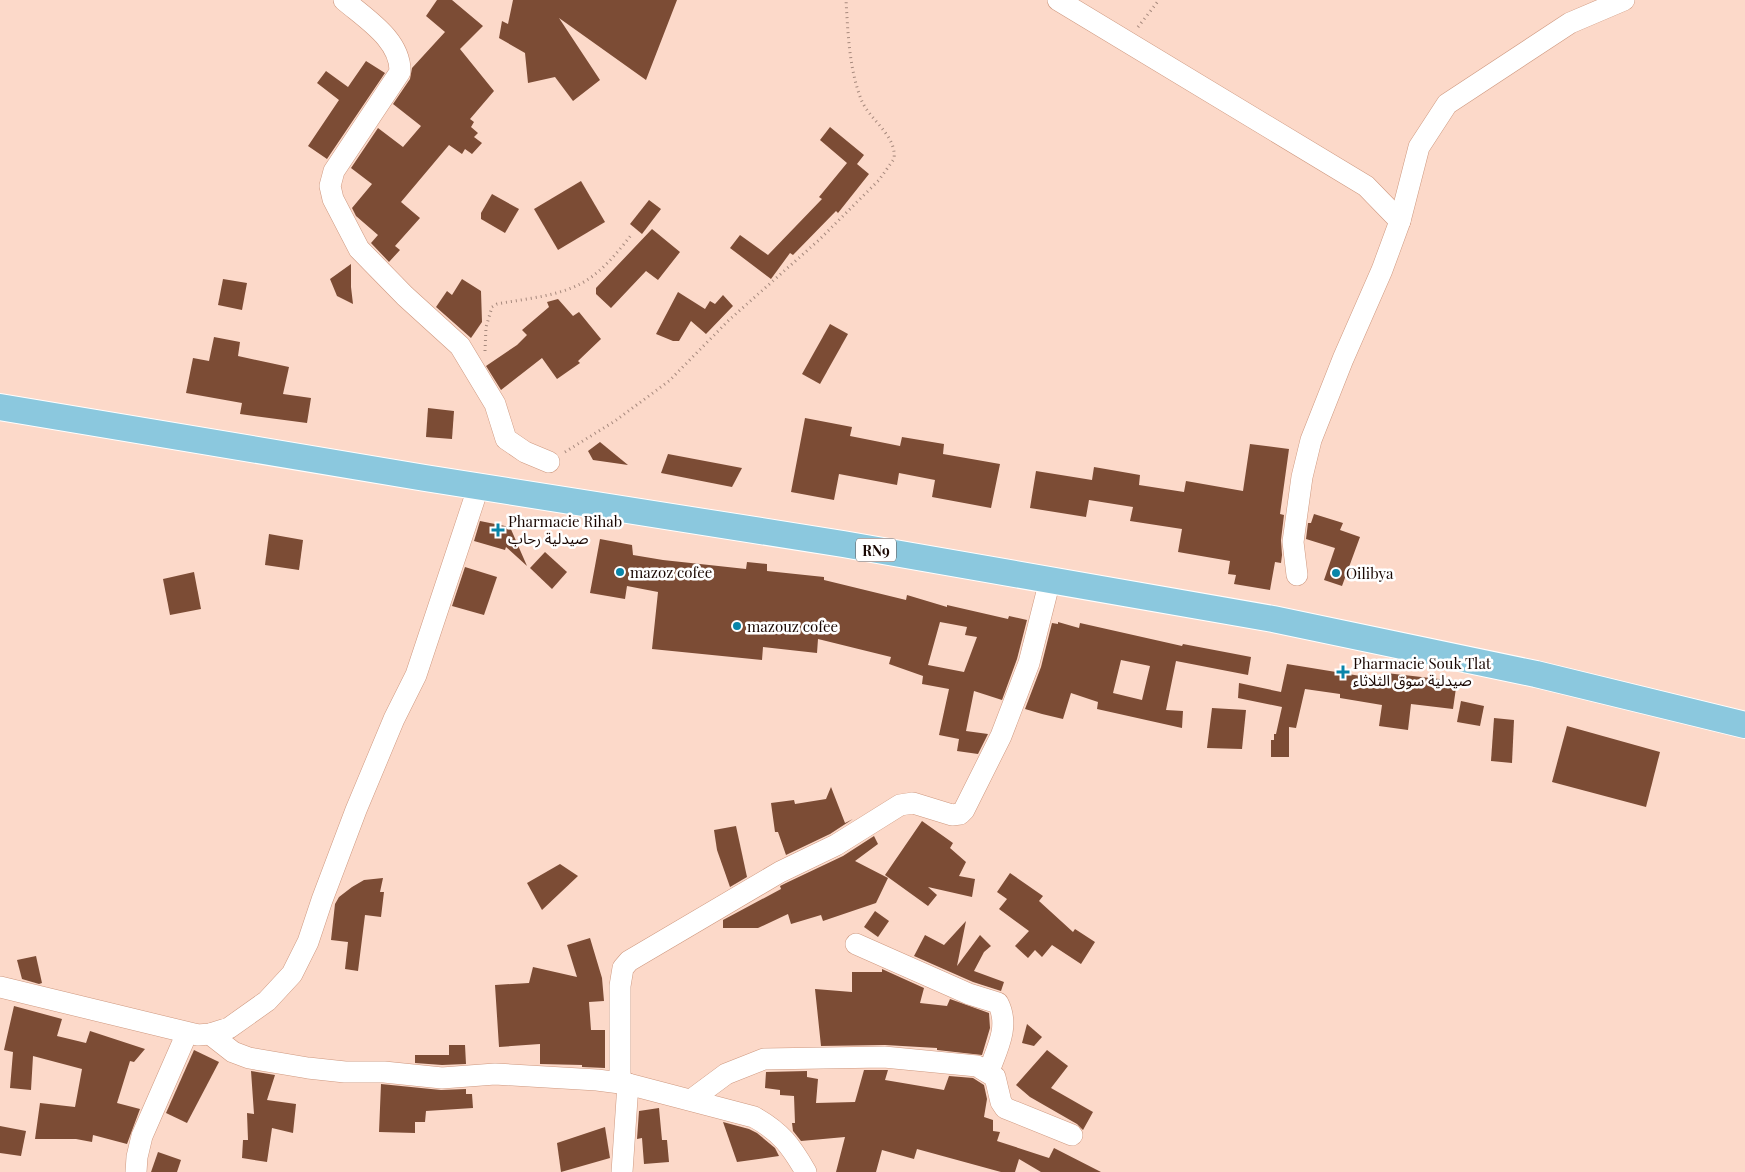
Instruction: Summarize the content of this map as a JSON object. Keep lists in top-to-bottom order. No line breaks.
{"streets":{"main road":["RN9"]},"places":{"health":["Pharmacie Rihab صيدلية رحاب","Pharmacie Souk Tlat صيدلية سوق الثلاثاء"],"other":["mazoz cofee","Oilibya","mazouz cofee"]}}
